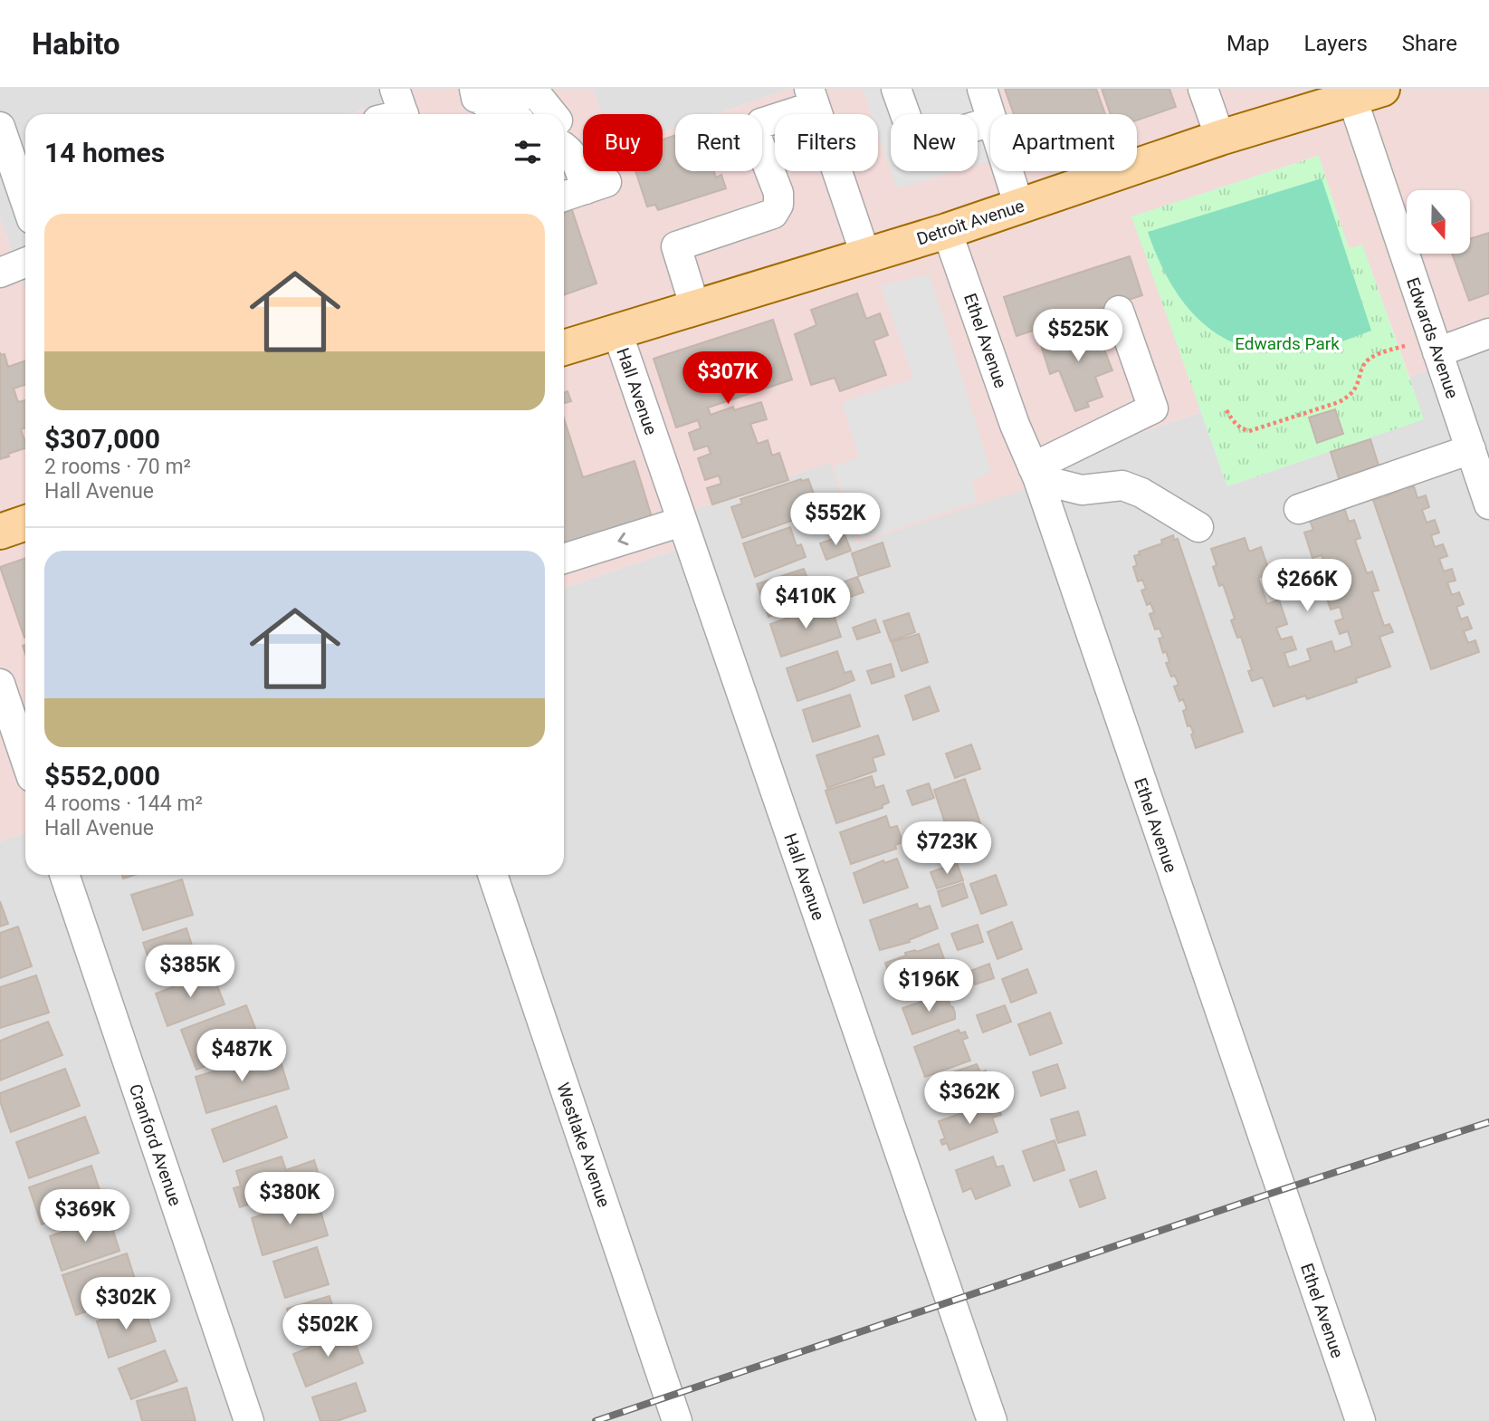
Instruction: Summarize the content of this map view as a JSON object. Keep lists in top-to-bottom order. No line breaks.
{"streets":{"main road":["Detroit Avenue"],"street":["Edwards Avenue","Ethel Avenue","Hall Avenue","Cranford Avenue","Westlake Avenue"]},"crossings":[["Detroit Avenue","Edwards Avenue"],["Detroit Avenue","Ethel Avenue"],["Detroit Avenue","Hall Avenue"]],"parks":["Edwards Park"],"north":"bottom","page":{"header":"Habito","nav":["Map","Layers","Share"],"chip":["Buy","Rent","Filters","New","Apartment"],"heading":"14 homes","list":[{"name":"$307,000","note":"2 rooms · 70 m² · Hall Avenue"},{"name":"$552,000","note":"4 rooms · 144 m² · Hall Avenue"}],"price":["$525K","$307K","$552K","$266K","$410K","$723K","$385K","$196K","$487K","$362K","$380K","$369K","$302K","$502K"]}}
